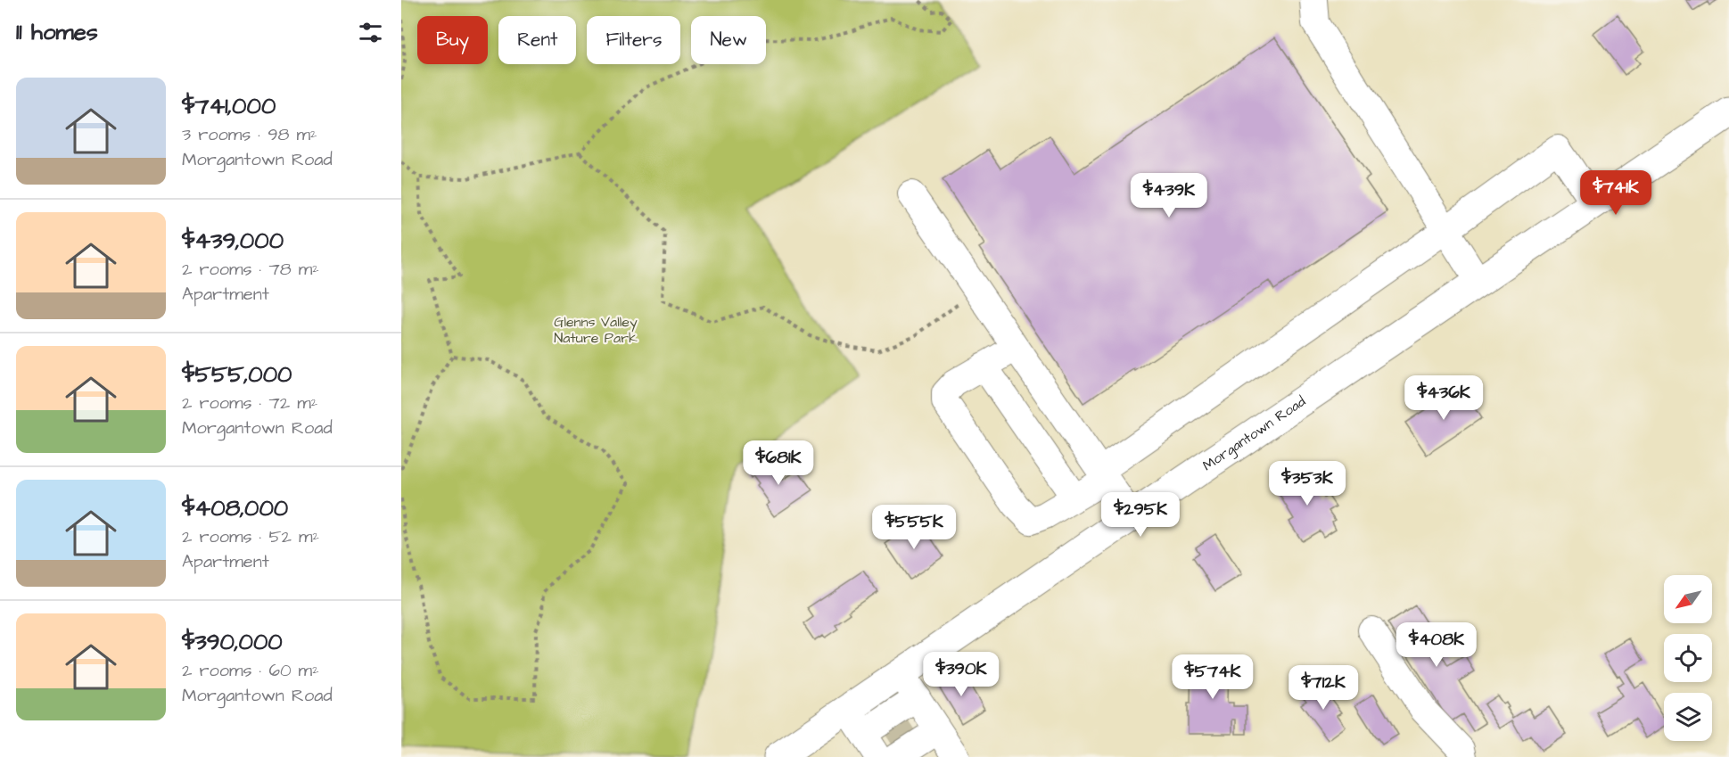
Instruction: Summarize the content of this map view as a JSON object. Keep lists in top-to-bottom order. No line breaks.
{"streets":{"main road":["Morgantown Road"]},"parks":["Glenns Valley Nature Park"],"north":"bottom left","page":{"heading":"11 homes","chip":["Buy","Rent","Filters","New"],"list":[{"name":"$741,000","note":"3 rooms · 98 m² · Morgantown Road"},{"name":"$439,000","note":"2 rooms · 78 m² · Apartment"},{"name":"$555,000","note":"2 rooms · 72 m² · Morgantown Road"},{"name":"$408,000","note":"2 rooms · 52 m² · Apartment"},{"name":"$390,000","note":"2 rooms · 60 m² · Morgantown Road"}],"price":["$741K","$439K","$436K","$681K","$353K","$295K","$555K","$408K","$390K","$574K","$712K"]}}
